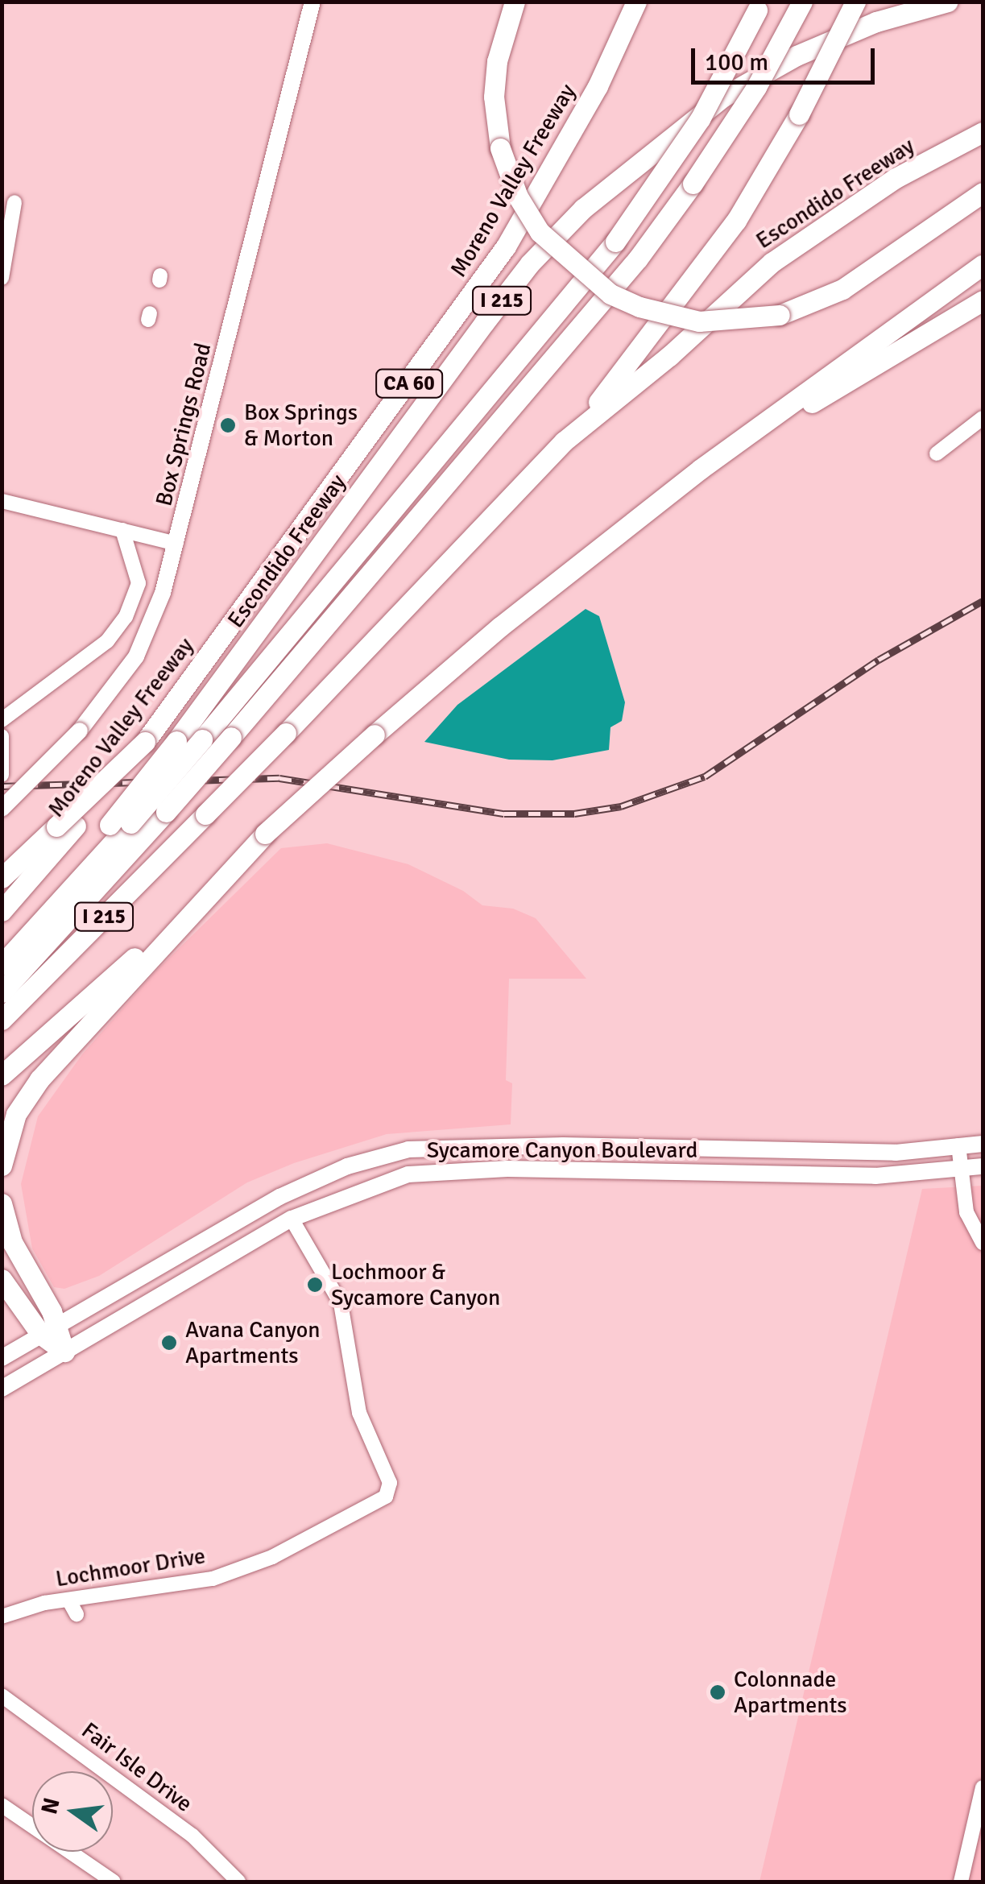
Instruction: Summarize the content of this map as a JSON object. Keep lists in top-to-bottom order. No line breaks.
{"streets":{"highway":["Moreno Valley Freeway","Escondido Freeway","I 215","CA 60"],"main road":["Box Springs Road","Sycamore Canyon Boulevard"],"street":["Lochmoor Drive","Fair Isle Drive"]},"crossings":[["Sycamore Canyon Boulevard","Lochmoor Drive"]],"places":["Box Springs & Morton","Lochmoor & Sycamore Canyon","Avana Canyon Apartments","Colonnade Apartments"],"scale_bar":"100 m","north":"left"}
